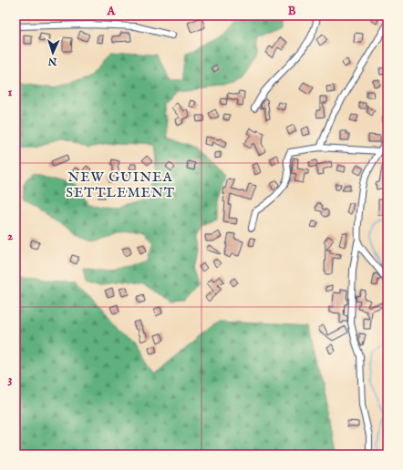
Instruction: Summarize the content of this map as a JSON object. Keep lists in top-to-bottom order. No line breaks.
{"districts":["NEW GUINEA SETTLEMENT"],"north":"bottom","grid":{"columns":["A","B"],"rows":["1","2","3"]}}
